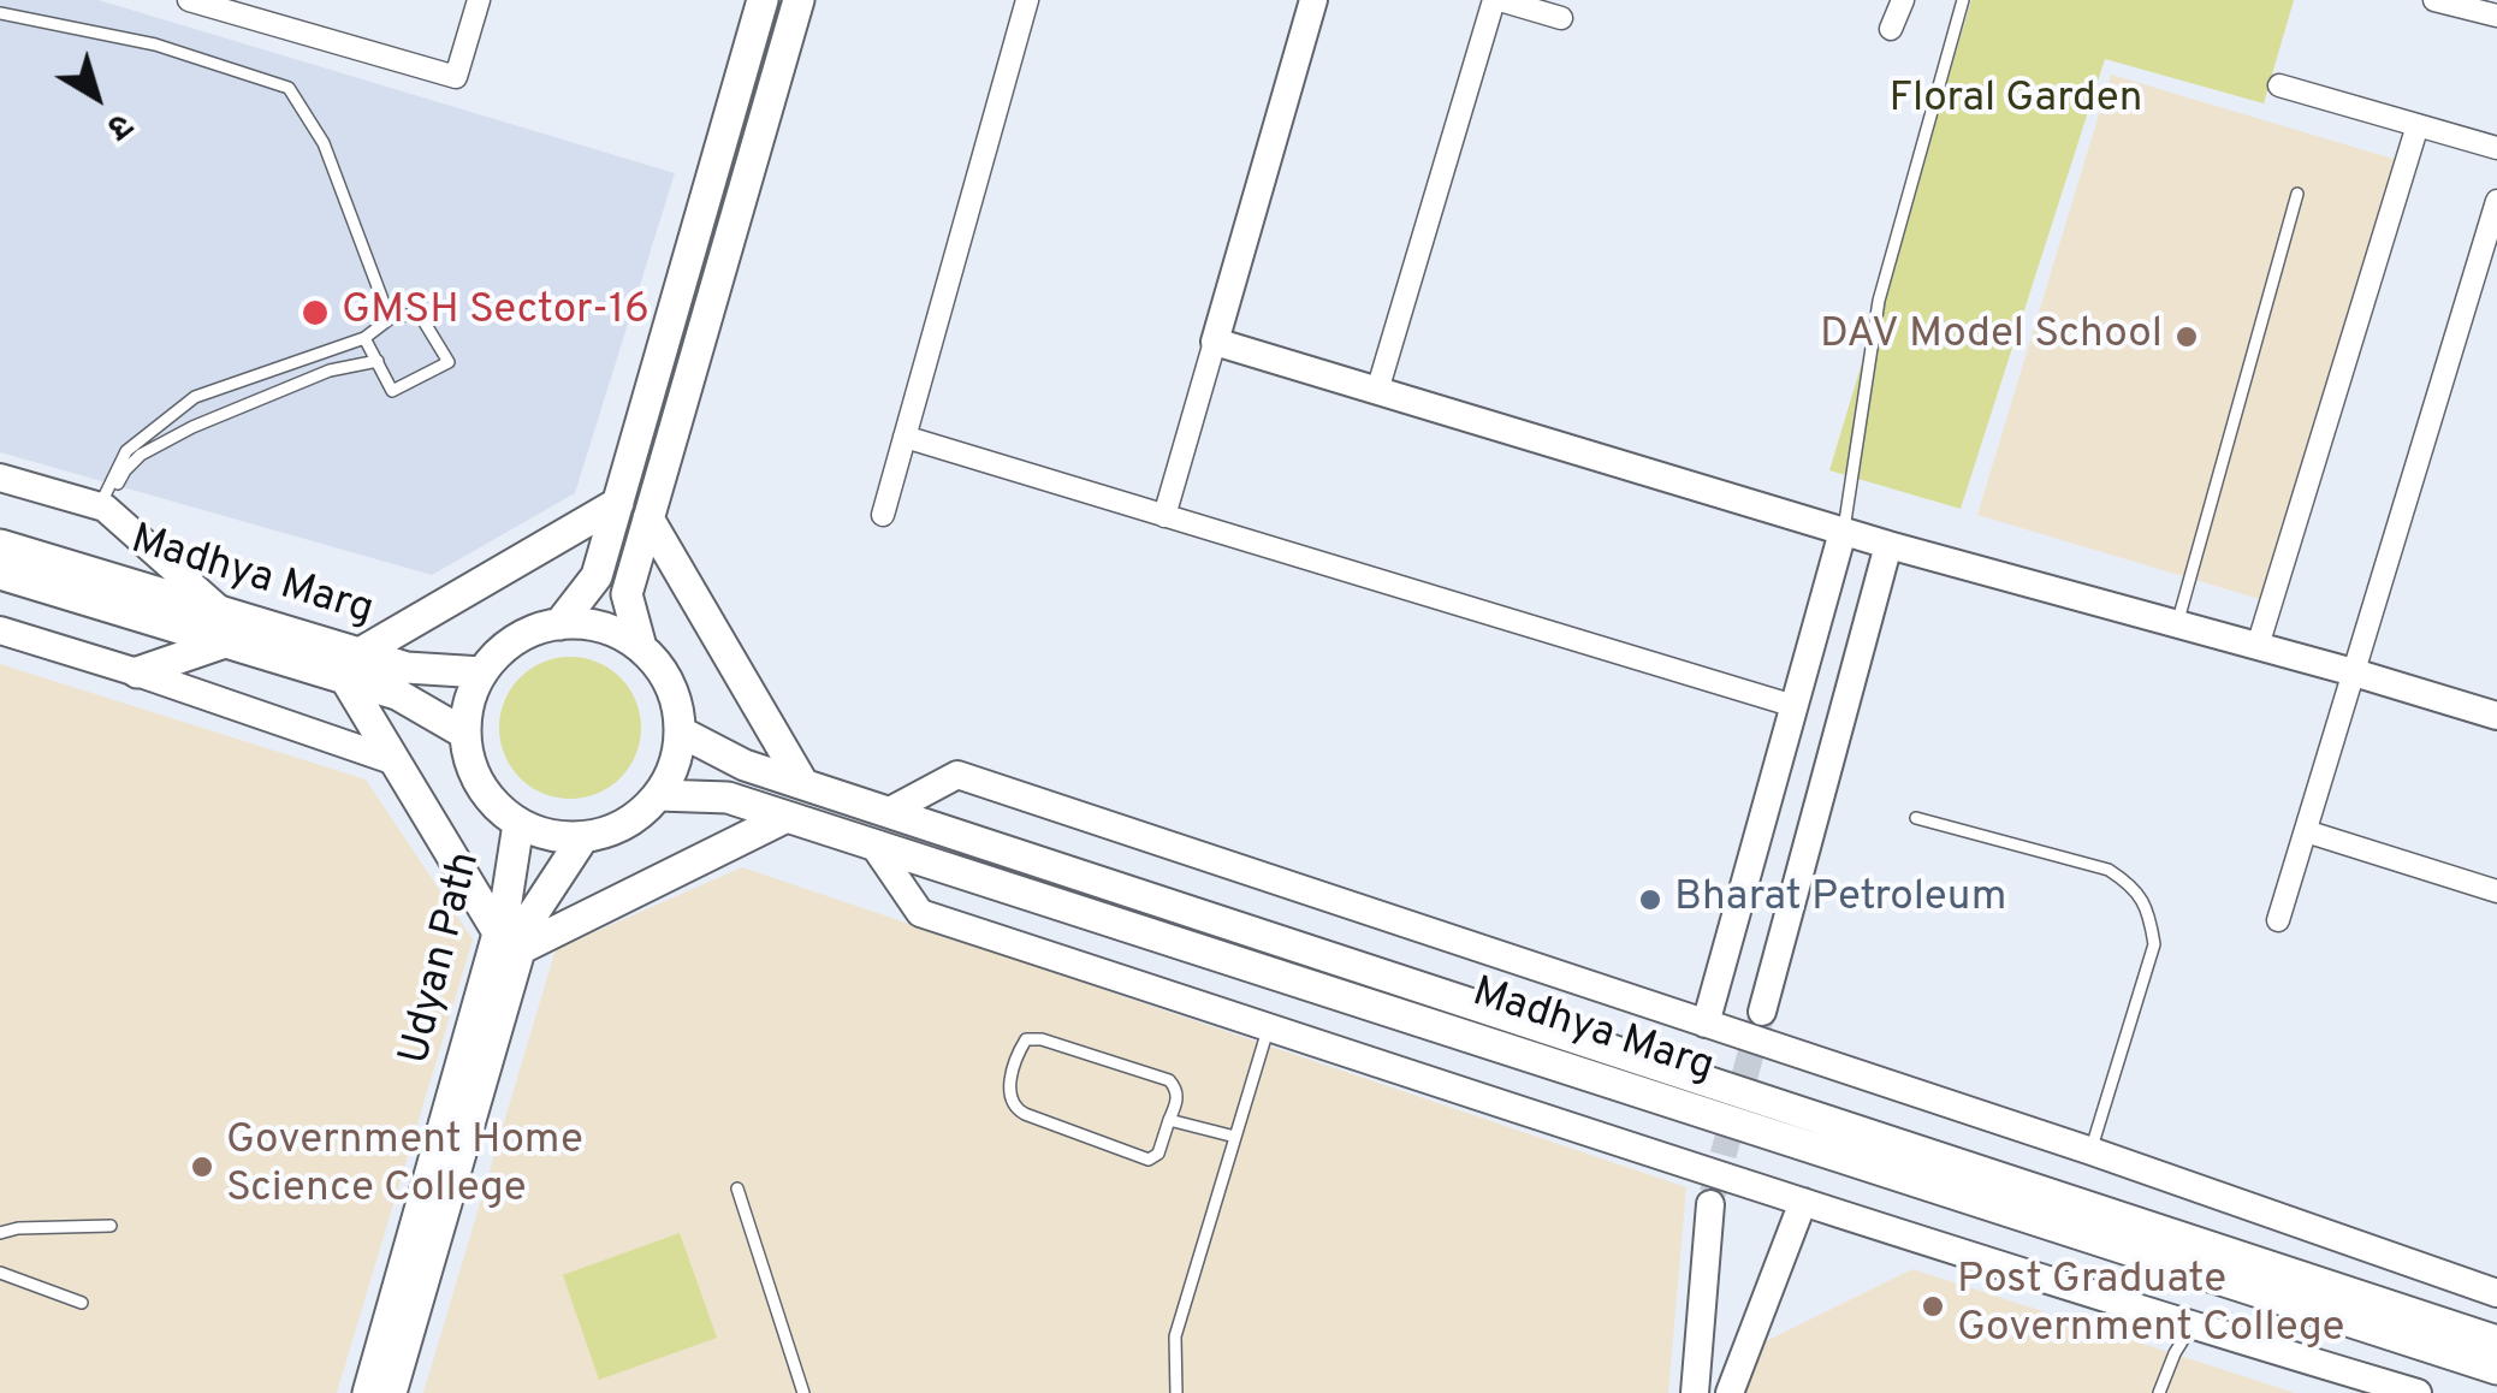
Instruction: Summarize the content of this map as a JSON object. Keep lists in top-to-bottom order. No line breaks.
{"streets":{"main road":["Madhya Marg","Udyan Path"]},"crossings":[["Madhya Marg","Udyan Path"]],"parks":["Floral Garden"],"places":["GMSH Sector-16","DAV Model School","Bharat Petroleum","Government Home Science College","Post Graduate Government College"],"north":"bottom right"}
